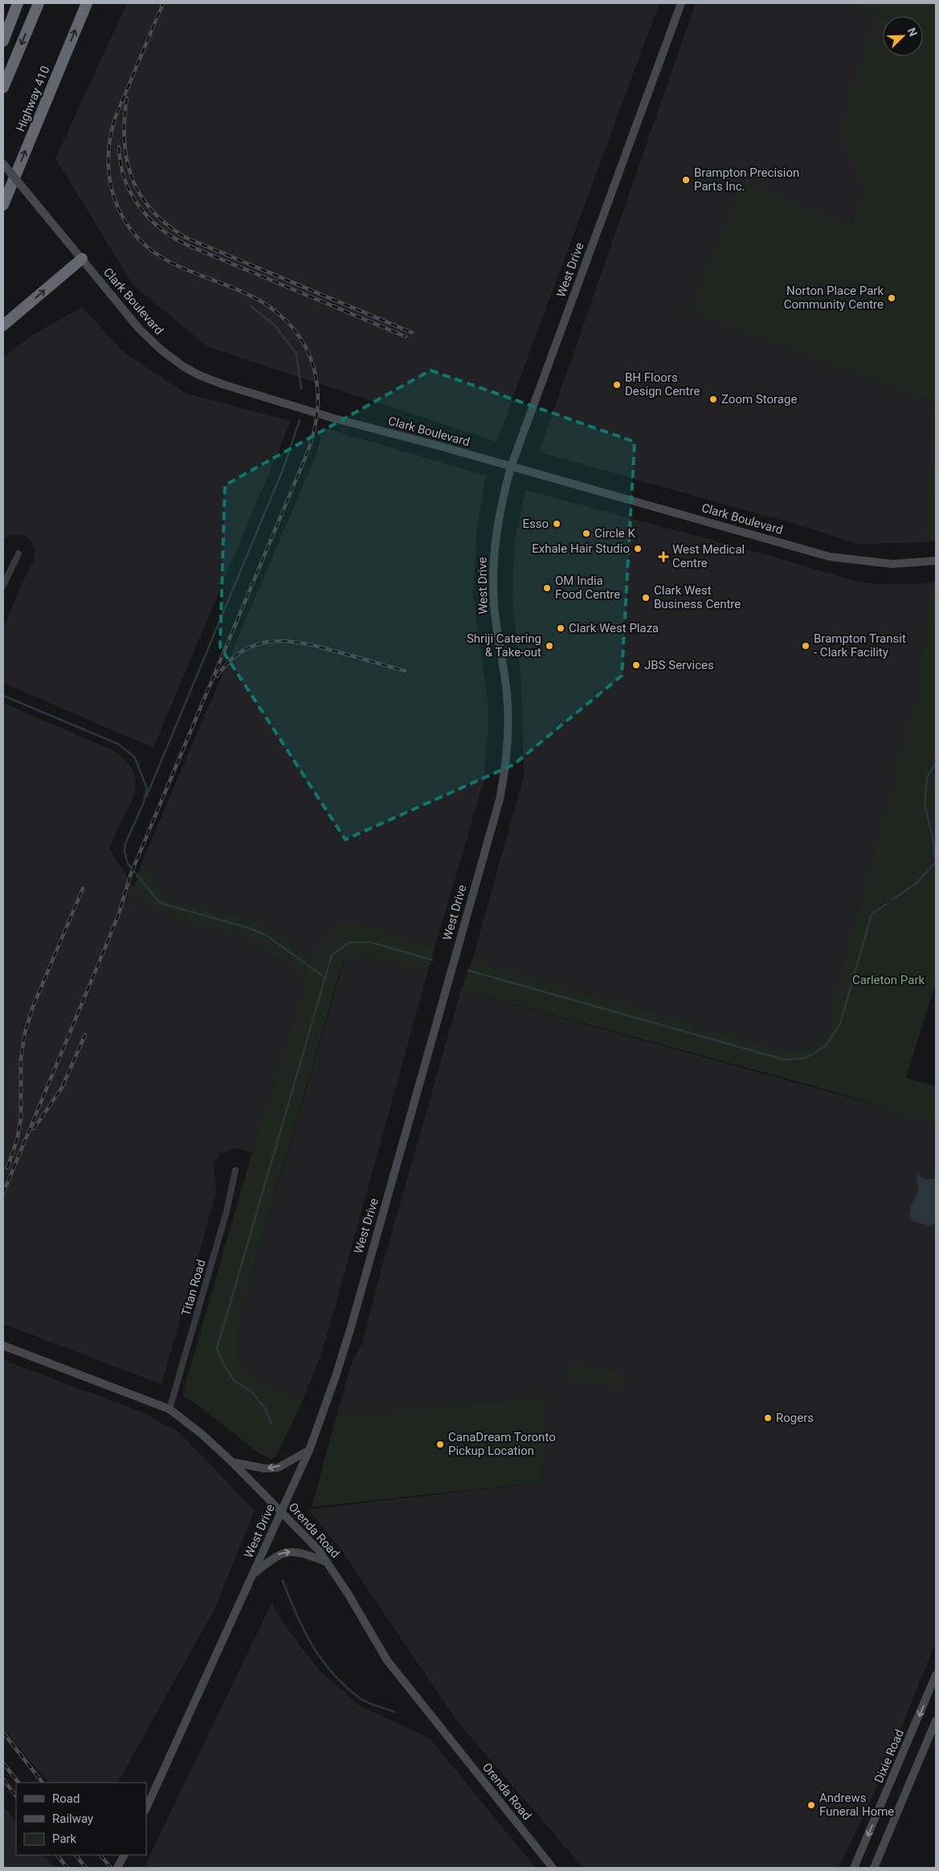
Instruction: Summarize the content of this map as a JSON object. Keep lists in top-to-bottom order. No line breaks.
{"streets":{"highway":["Highway 410"],"street":["West Drive","Clark Boulevard","Titan Road","Orenda Road","Dixie Road"]},"crossings":[["West Drive","Clark Boulevard"],["West Drive","Orenda Road"],["Titan Road","Orenda Road"]],"parks":["Carleton Park"],"places":{"other":["Brampton Precision Parts Inc.","Norton Place Park Community Centre","BH Floors Design Centre","Zoom Storage","Esso","Circle K","Exhale Hair Studio","OM India Food Centre","Clark West Business Centre","Clark West Plaza","Shriji Catering & Take-out","Brampton Transit - Clark Facility","JBS Services","Rogers","CanaDream Toronto Pickup Location","Andrews Funeral Home"],"health":["West Medical Centre"]},"legend":["Road","Railway","Park"],"north":"top right"}
